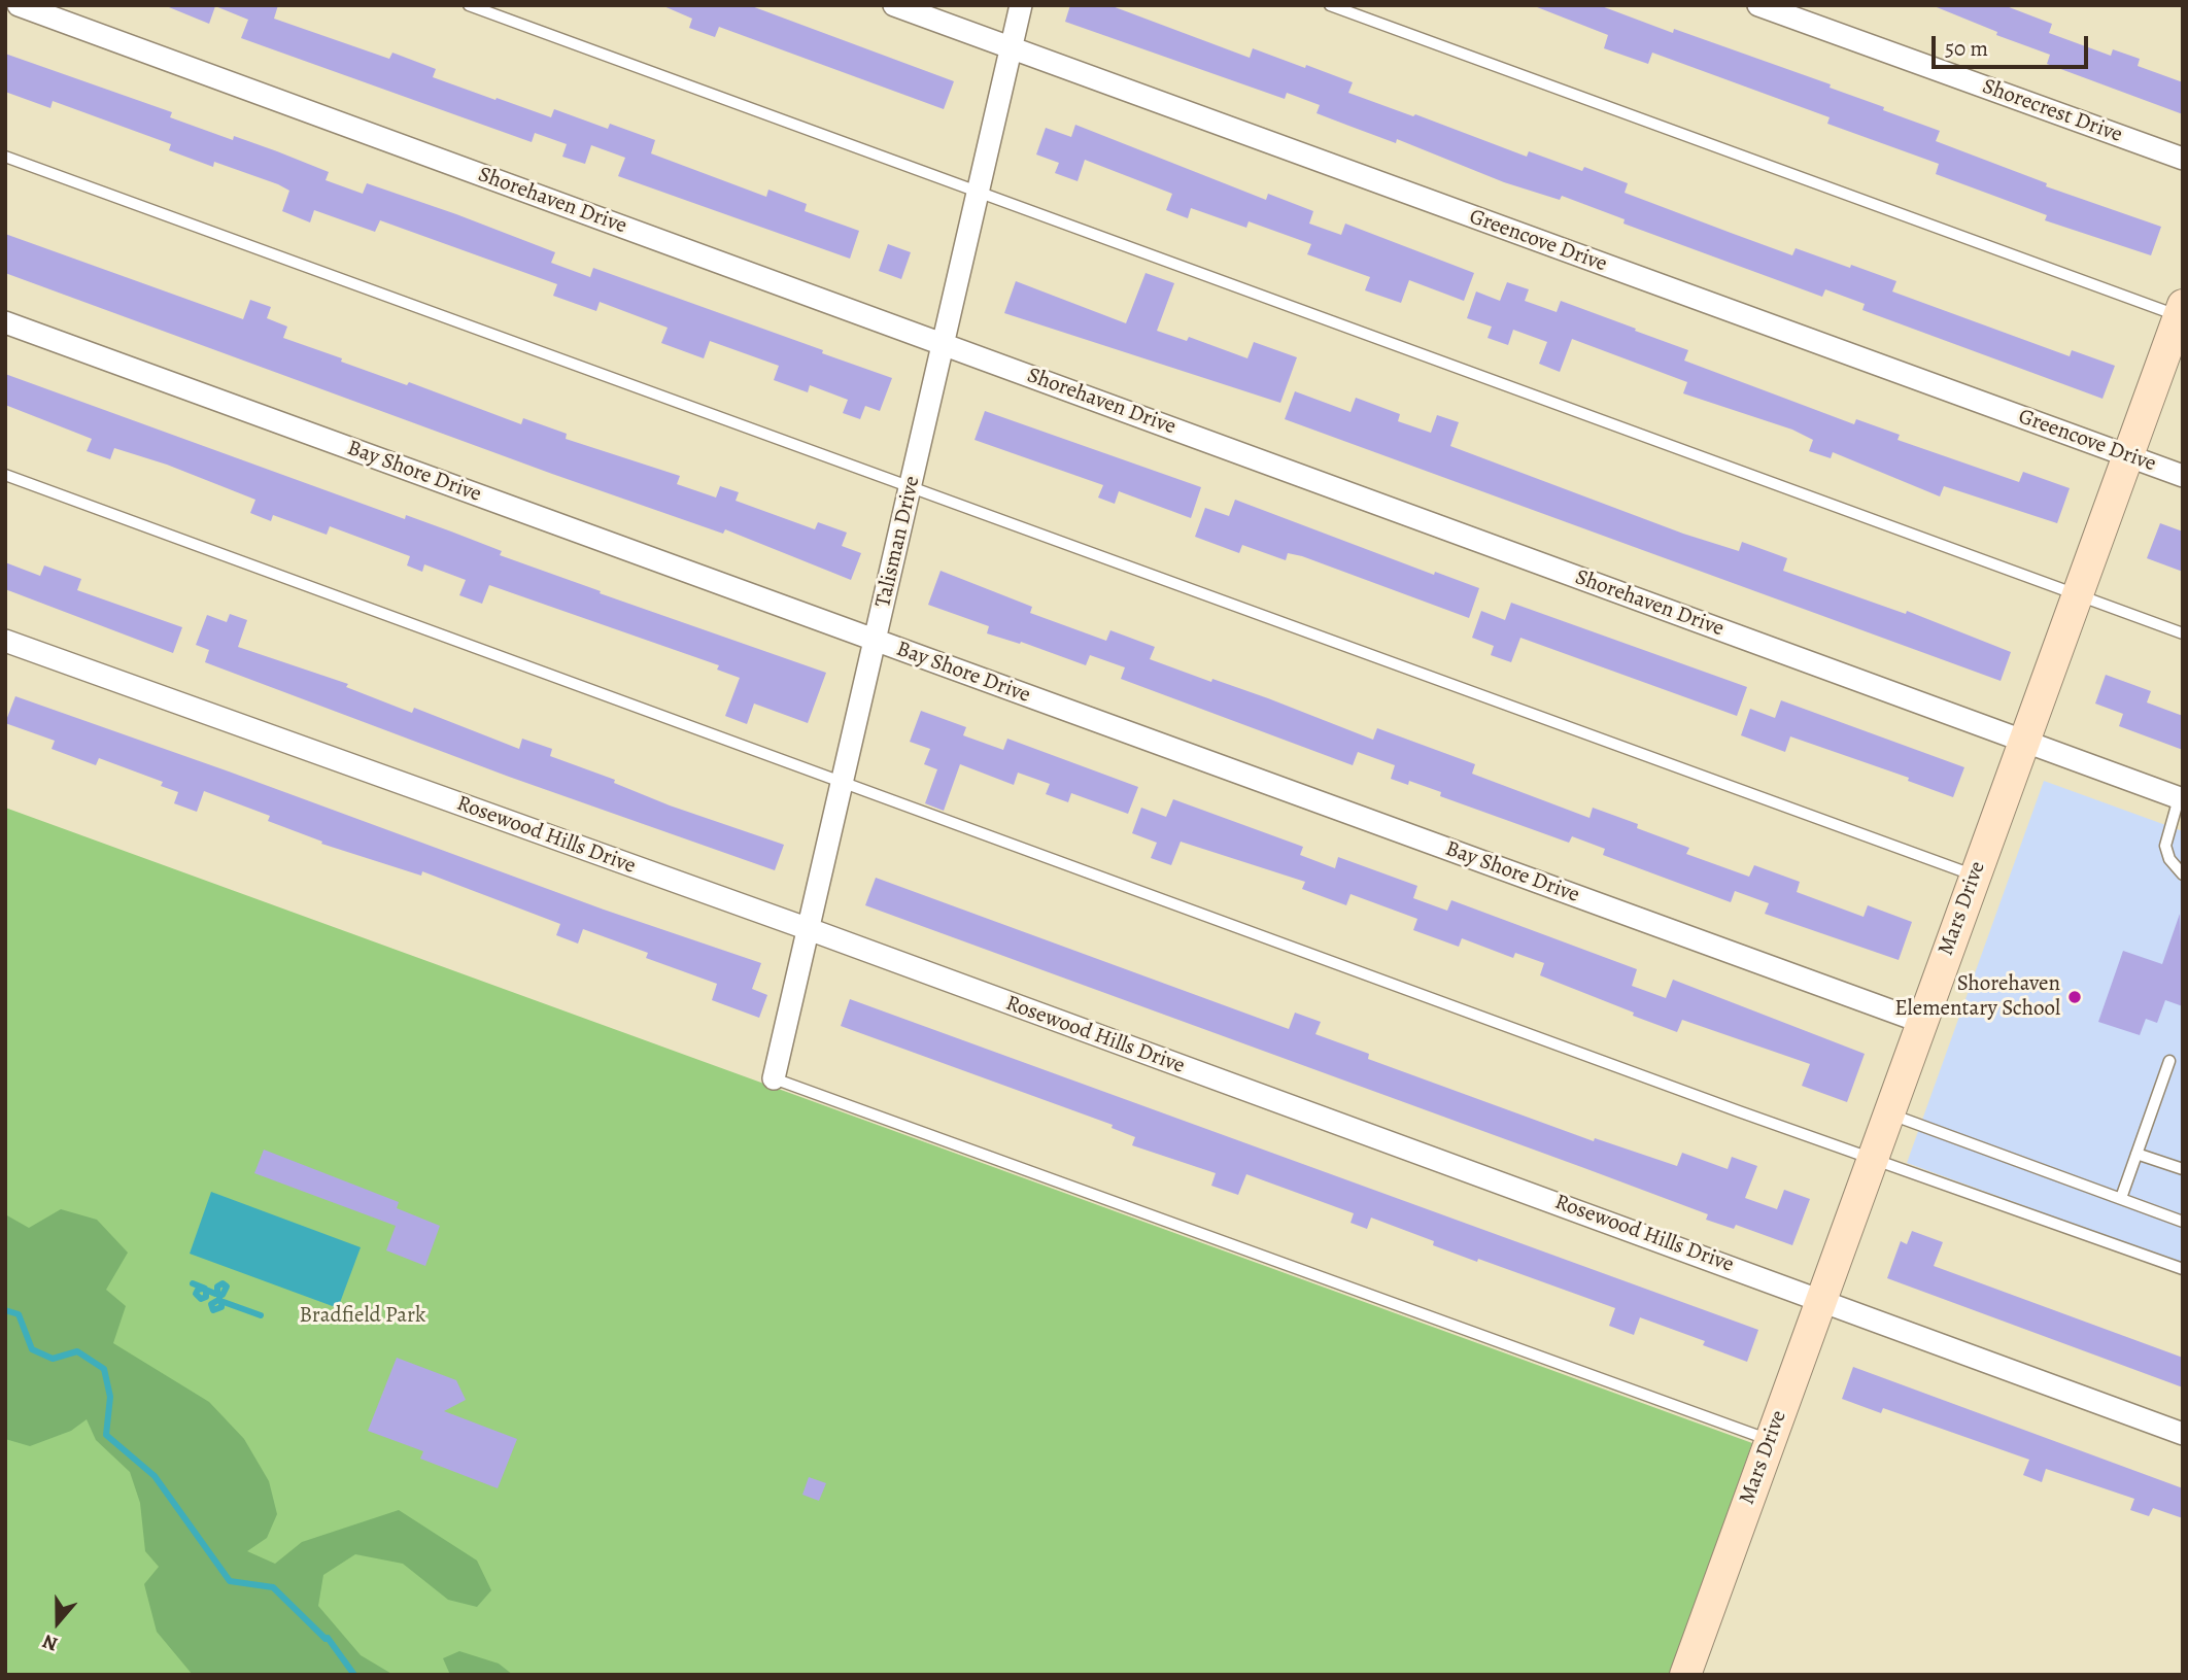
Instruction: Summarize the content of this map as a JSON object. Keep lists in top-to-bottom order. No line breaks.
{"streets":{"street":["Shorecrest Drive","Shorehaven Drive","Greencove Drive","Bay Shore Drive","Talisman Drive","Rosewood Hills Drive","Mars Drive"]},"crossings":[["Shorehaven Drive","Talisman Drive"],["Shorehaven Drive","Mars Drive"],["Greencove Drive","Talisman Drive"],["Greencove Drive","Mars Drive"],["Bay Shore Drive","Talisman Drive"],["Bay Shore Drive","Mars Drive"],["Talisman Drive","Rosewood Hills Drive"],["Rosewood Hills Drive","Mars Drive"]],"parks":["Bradfield Park"],"places":["Shorehaven Elementary School"],"scale_bar":"50 m","north":"bottom"}
